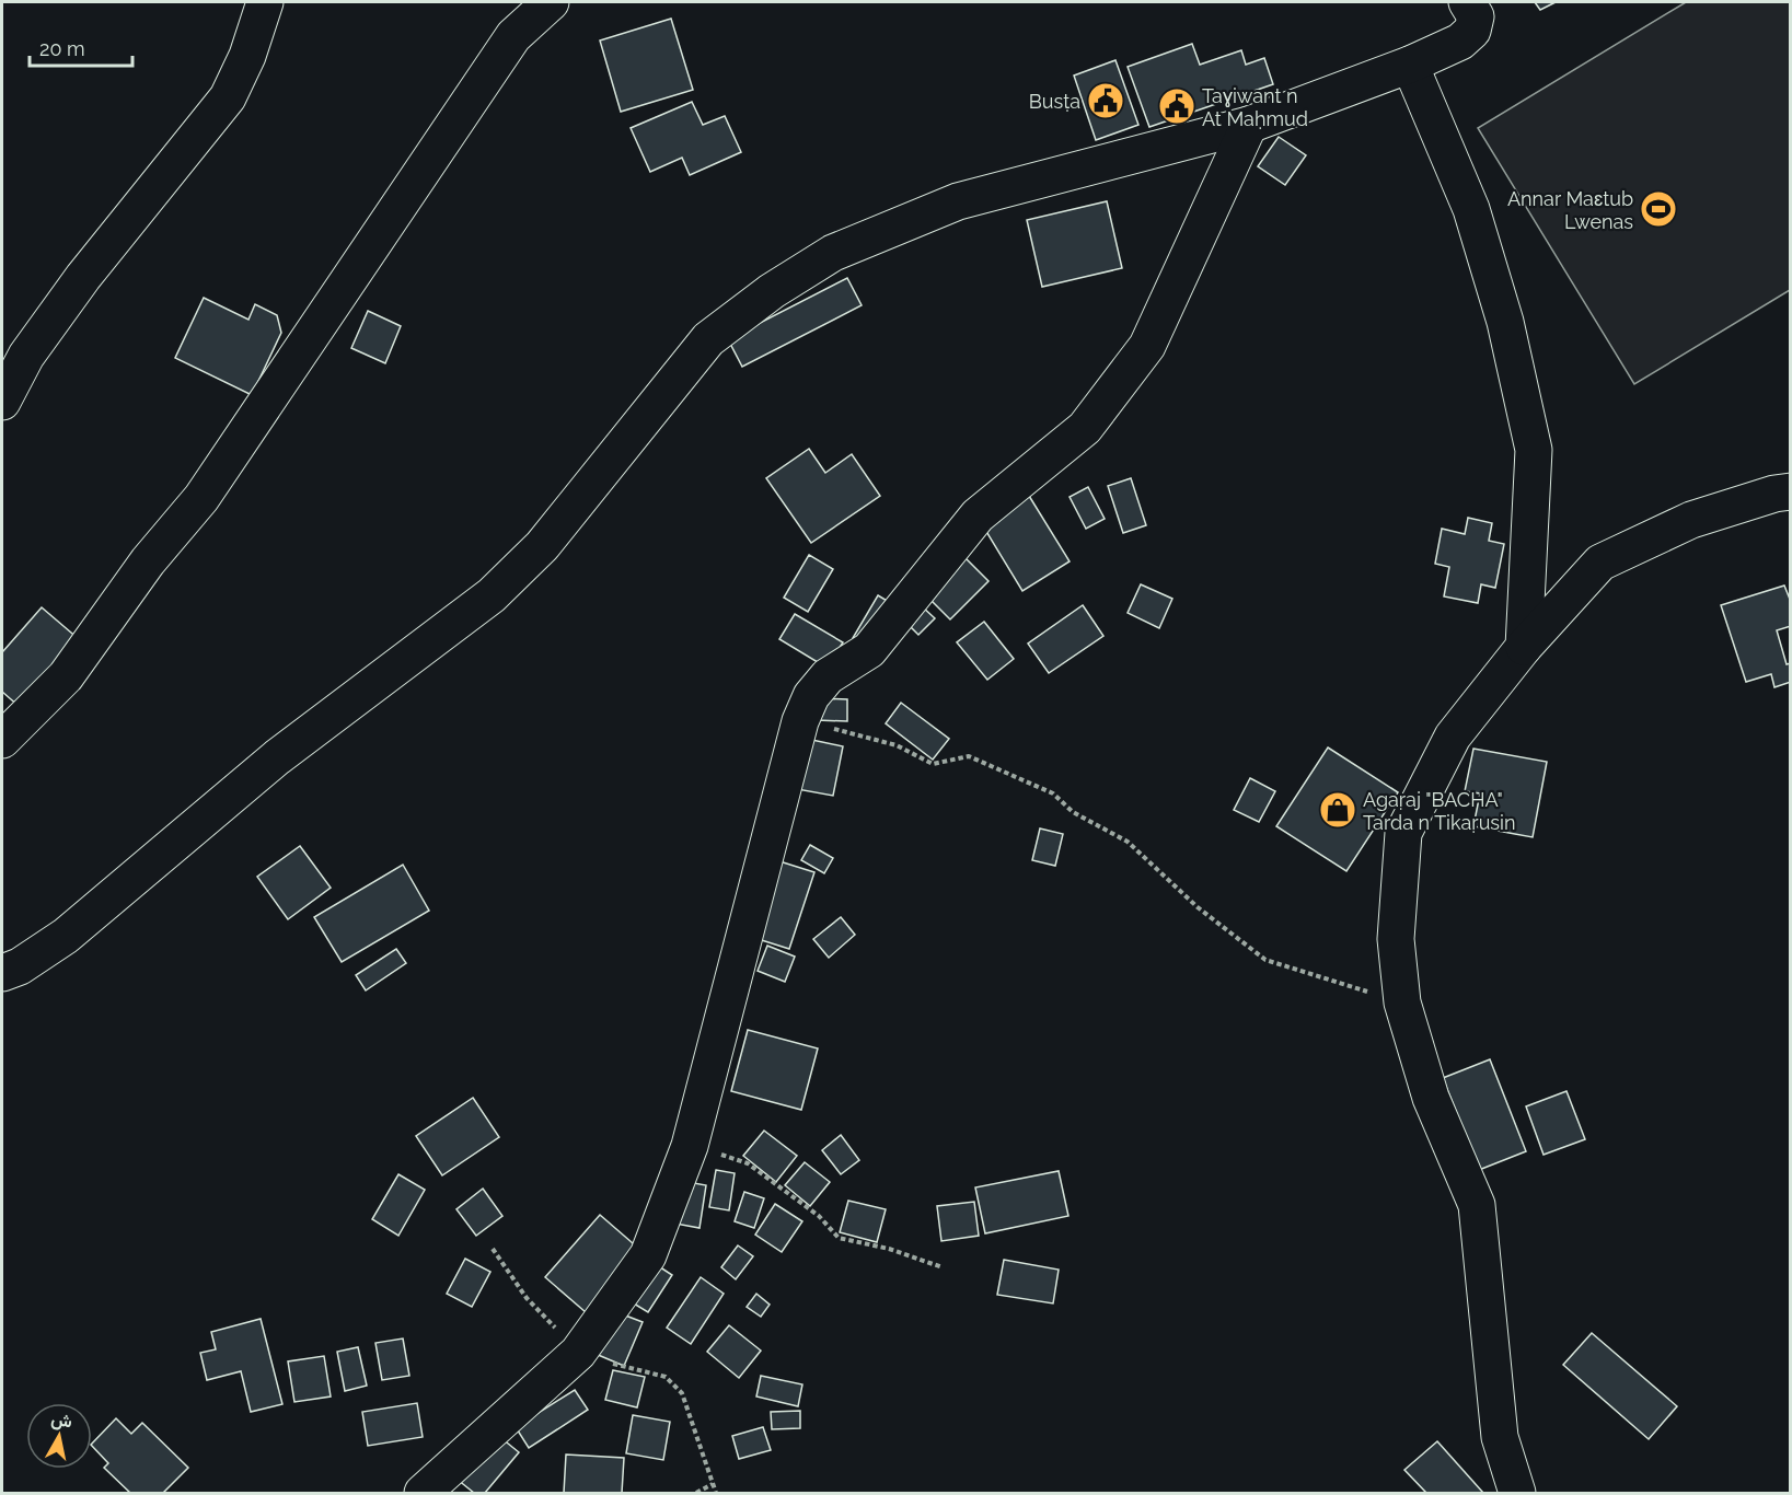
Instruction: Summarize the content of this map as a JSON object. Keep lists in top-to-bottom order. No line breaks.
{"places":{"public building":["Busṭa","Taɣiwant n At Maḥmud"],"sports":["Annar Maɛtub Lwenas"],"shop":["Agaṛaj \"BACHA\" Tarda n Tikaṛusin"]},"scale_bar":"20 m","north":"top"}
